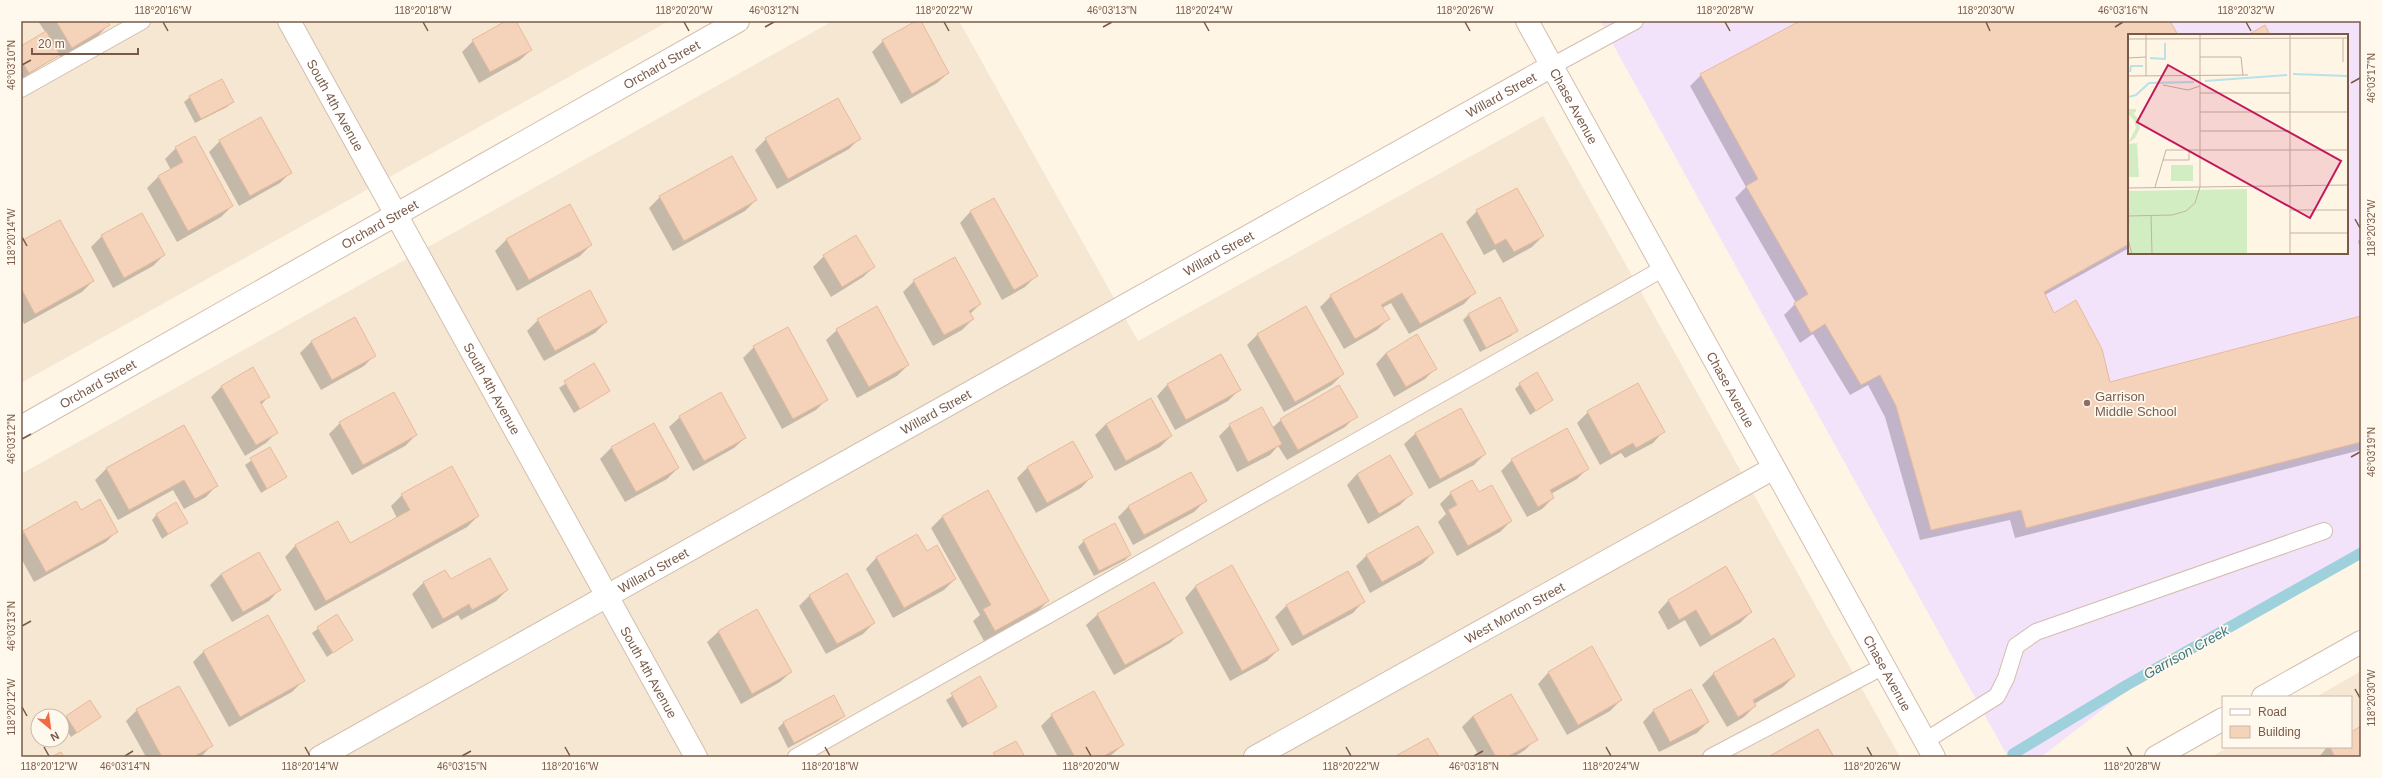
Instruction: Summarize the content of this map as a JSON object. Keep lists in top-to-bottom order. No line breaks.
{"streets":{"street":["Orchard Street","Willard Street","Chase Avenue","South 4th Avenue","West Morton Street"]},"crossings":[["Orchard Street","South 4th Avenue"],["Willard Street","Chase Avenue"],["Willard Street","South 4th Avenue"],["Chase Avenue","West Morton Street"]],"water":["Garrison Creek"],"places":["Garrison Middle School"],"legend":["Road","Building"],"scale_bar":"20 m","north":"bottom right","coordinates":["118°20'16\"W","118°20'18\"W","118°20'20\"W","46°03'12\"N","118°20'22\"W","46°03'13\"N","118°20'24\"W","118°20'26\"W","118°20'28\"W","118°20'30\"W","46°03'16\"N","118°20'32\"W","46°03'10\"N","46°03'17\"N","118°20'14\"W","46°03'19\"N","118°20'12\"W","46°03'14\"N","46°03'15\"N","46°03'18\"N"]}
